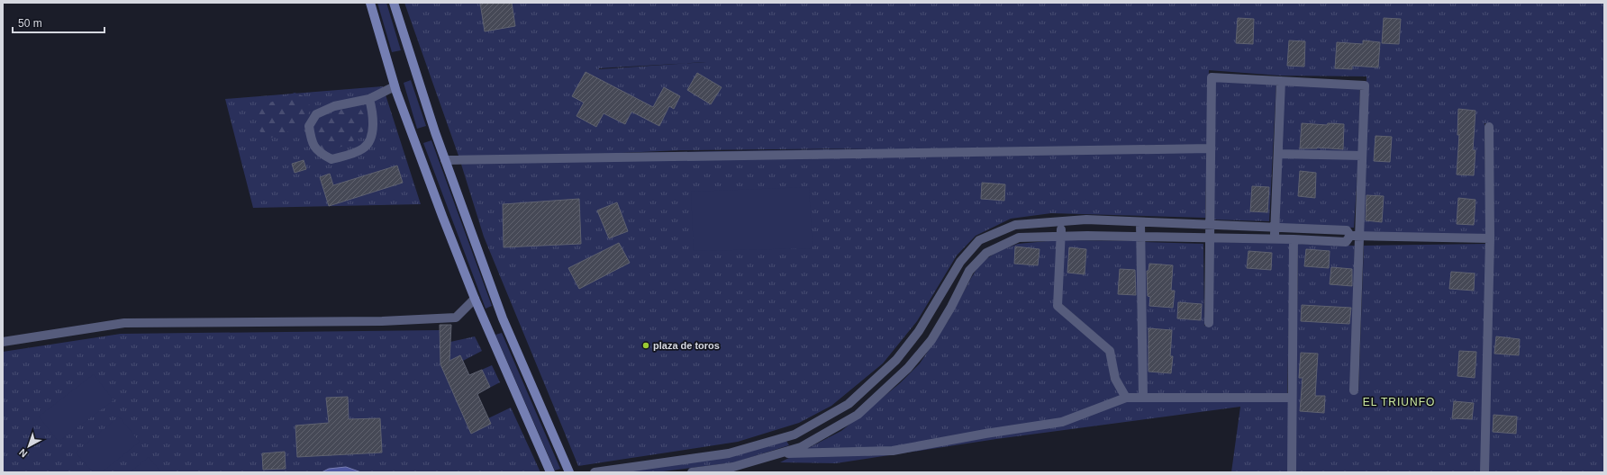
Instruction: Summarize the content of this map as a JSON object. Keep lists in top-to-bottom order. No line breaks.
{"districts":["EL TRIUNFO"],"places":["plaza de toros"],"scale_bar":"50 m","north":"bottom left"}
